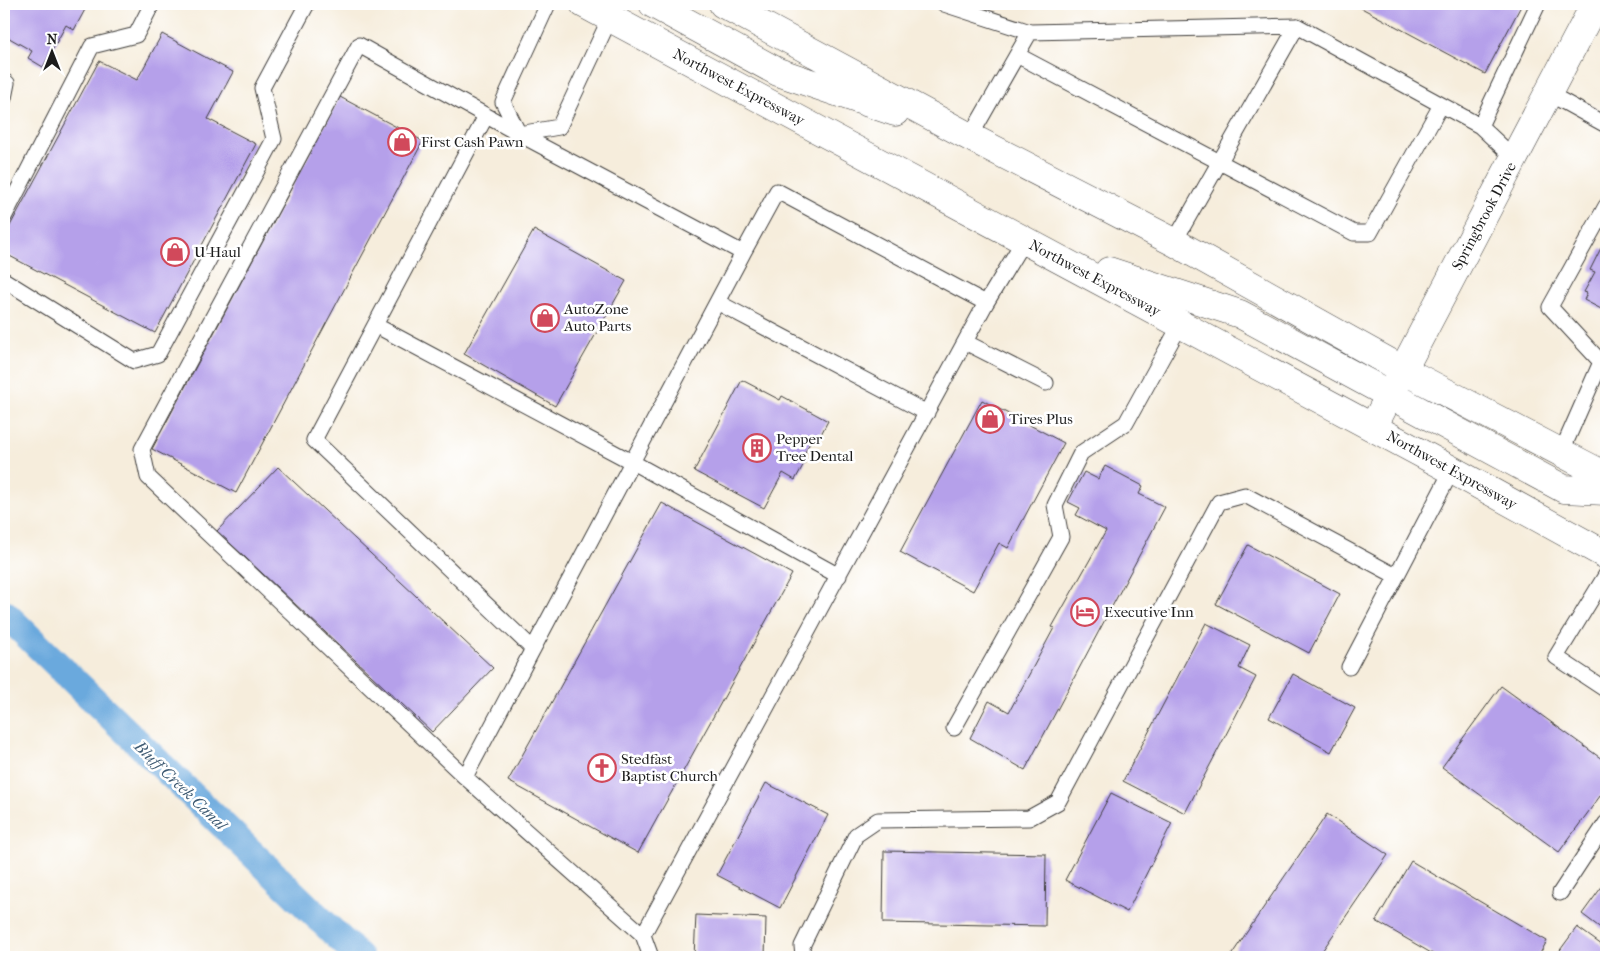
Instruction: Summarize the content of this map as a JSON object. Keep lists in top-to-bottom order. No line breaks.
{"streets":{"main road":["Northwest Expressway","Springbrook Drive"]},"crossings":[["Northwest Expressway","Springbrook Drive"]],"water":["Bluff Creek Canal"],"places":{"shop":["First Cash Pawn","U-Haul","AutoZone Auto Parts","Tires Plus"],"building":["Pepper Tree Dental"],"hotel":["Executive Inn"],"church":["Stedfast Baptist Church"]},"north":"top"}
